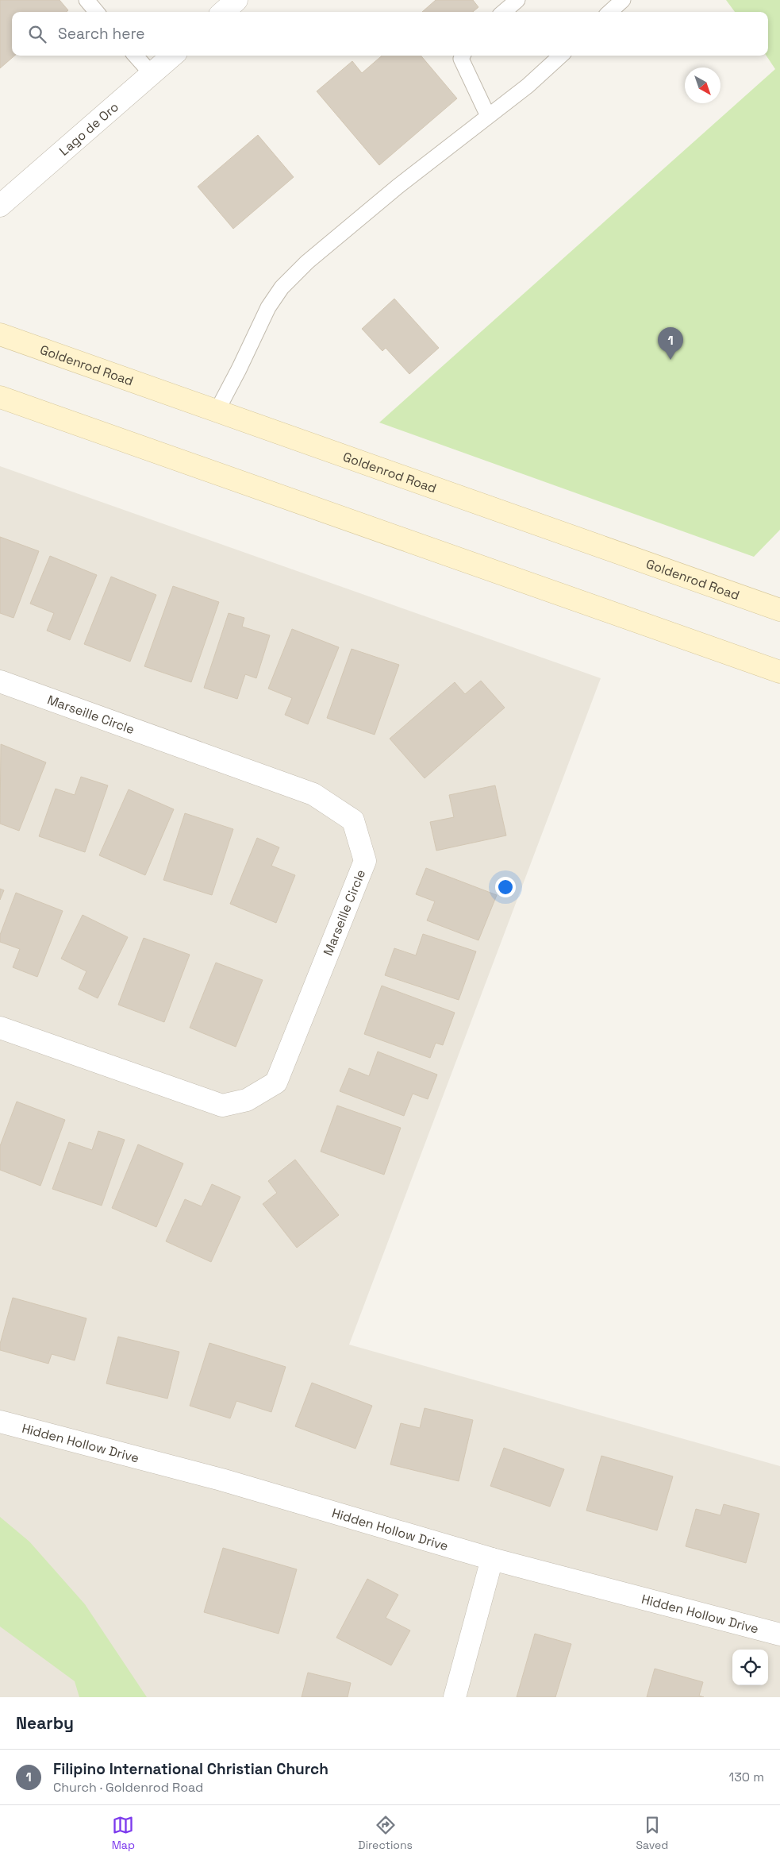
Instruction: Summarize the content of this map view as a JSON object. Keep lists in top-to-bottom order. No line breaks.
{"streets":{"main road":["Goldenrod Road"],"street":["Lago de Oro","Marseille Circle","Hidden Hollow Drive"]},"north":"bottom right","page":{"search":"Search here","pins":"1","heading":"Nearby","list":[{"mark":"1","name":"Filipino International Christian Church","note":"Church · Goldenrod Road","value":"130 m"}],"nav":["Map","Directions","Saved"]}}
